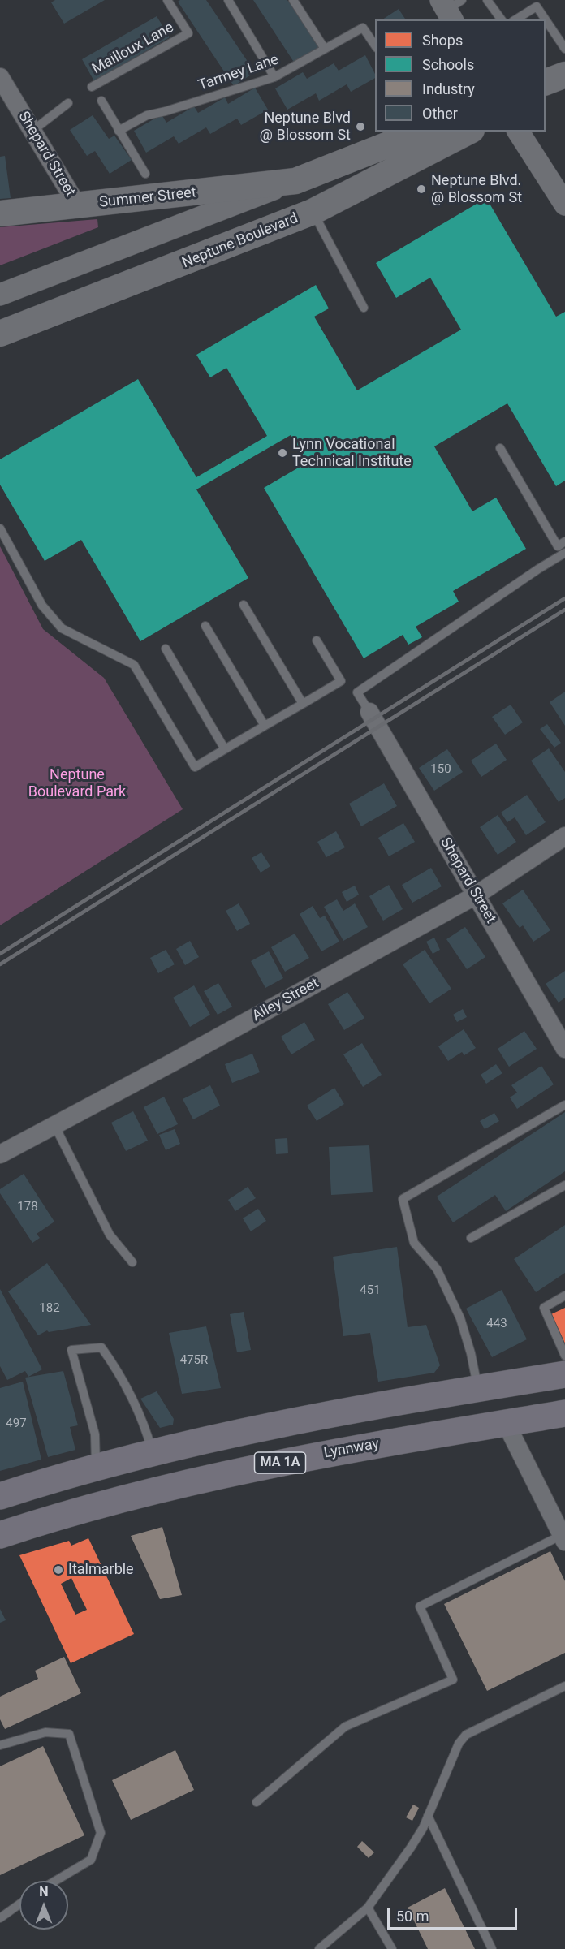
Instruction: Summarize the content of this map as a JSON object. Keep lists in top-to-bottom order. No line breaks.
{"streets":{"highway":["Lynnway","MA 1A"],"main road":["Summer Street","Neptune Boulevard"],"street":["Shepard Street","Alley Street"],"lane":["Mailloux Lane","Tarmey Lane"]},"crossings":[["Shepard Street","Summer Street"],["Shepard Street","Alley Street"]],"parks":["Neptune Boulevard Park"],"places":["Neptune Blvd @ Blossom St","Neptune Blvd. @ Blossom St","Lynn Vocational Technical Institute","Italmarble"],"house_numbers":["150","178","451","182","443","475R","497"],"legend":["Shops","Schools","Industry","Other"],"scale_bar":"50 m","north":"top"}
